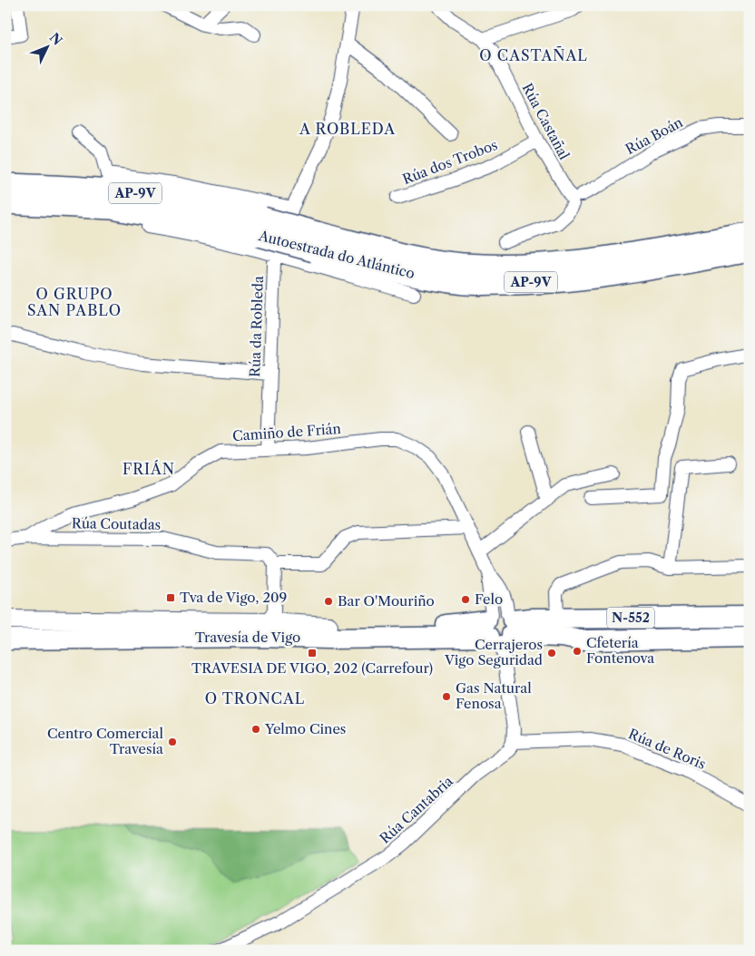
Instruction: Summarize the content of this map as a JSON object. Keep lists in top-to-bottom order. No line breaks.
{"streets":{"highway":["AP-9V","Autoestrada do Atlántico"],"main road":["N-552","Travesía de Vigo"],"street":["Rúa Castañal","Rúa Boán","Rúa dos Trobos","Rúa da Robleda","Camiño de Frián","Rúa Coutadas","Rúa de Roris","Rúa Cantabria"]},"crossings":[["Rúa Castañal","Rúa Boán"],["Rúa Castañal","Rúa dos Trobos"],["Rúa da Robleda","Camiño de Frián"],["Camiño de Frián","Rúa Coutadas"],["Camiño de Frián","Travesía de Vigo"],["N-552","Travesía de Vigo"],["Rúa de Roris","Rúa Cantabria"]],"districts":["O CASTAÑAL","A ROBLEDA","O GRUPO SAN PABLO","FRIÁN","O TRONCAL"],"places":{"transit":["Tva de Vigo, 209","TRAVESIA DE VIGO, 202 (Carrefour)"],"other":["Felo","Bar O'Mouriño","Cfetería Fontenova","Cerrajeros Vigo Seguridad","Gas Natural Fenosa","Yelmo Cines","Centro Comercial Travesía"]},"north":"top right"}
